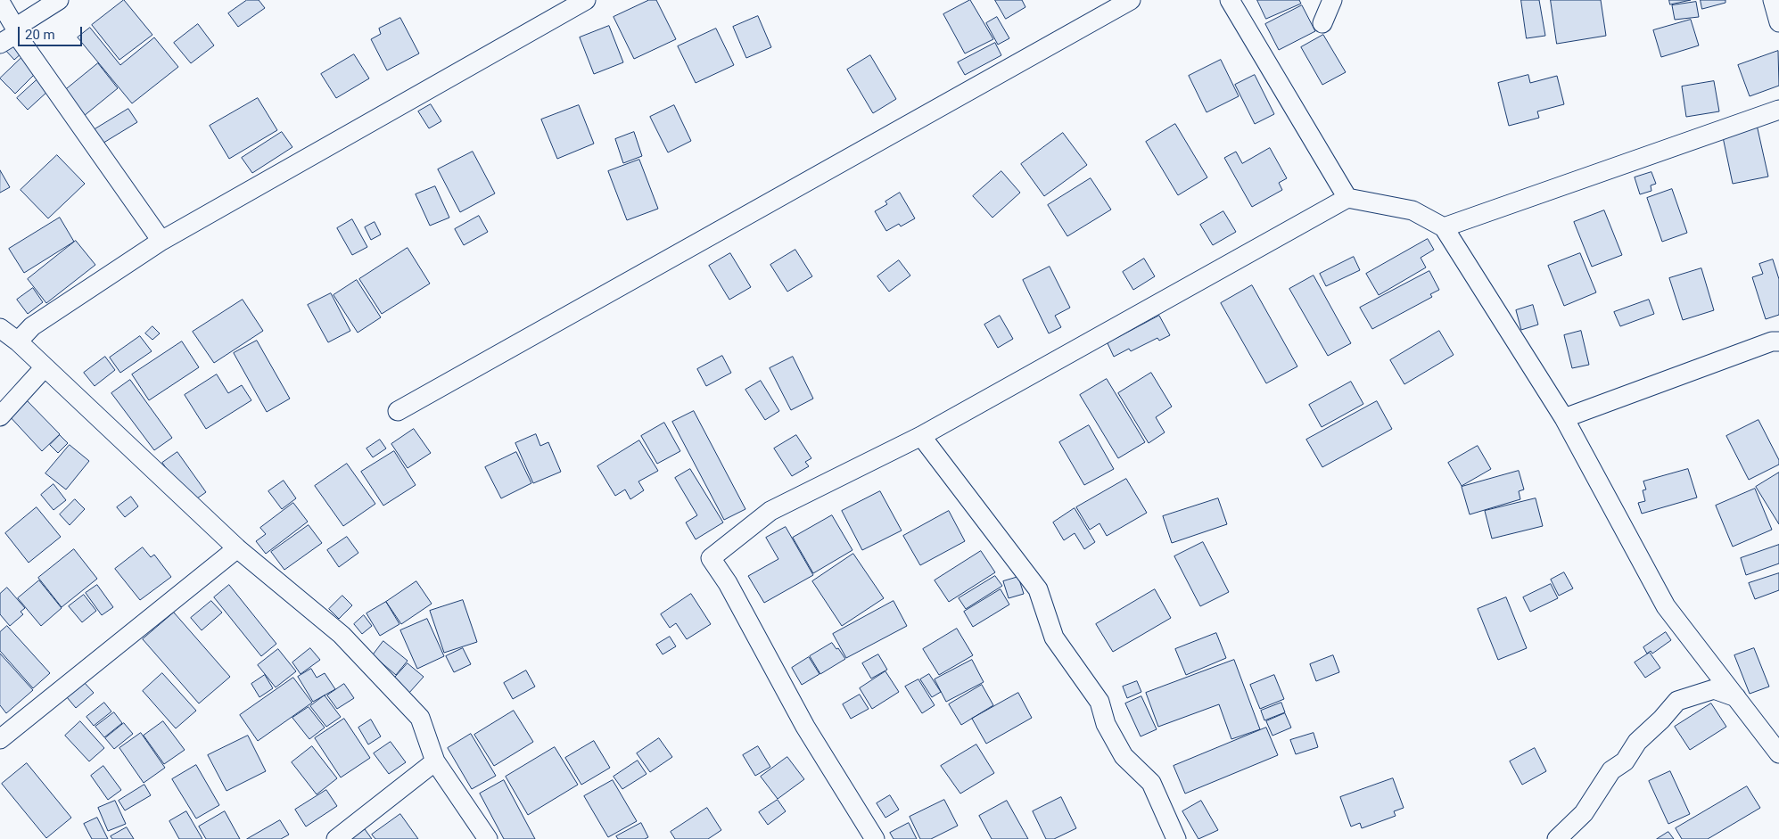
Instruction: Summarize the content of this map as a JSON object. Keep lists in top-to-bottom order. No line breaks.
{"scale_bar":"20 m"}
